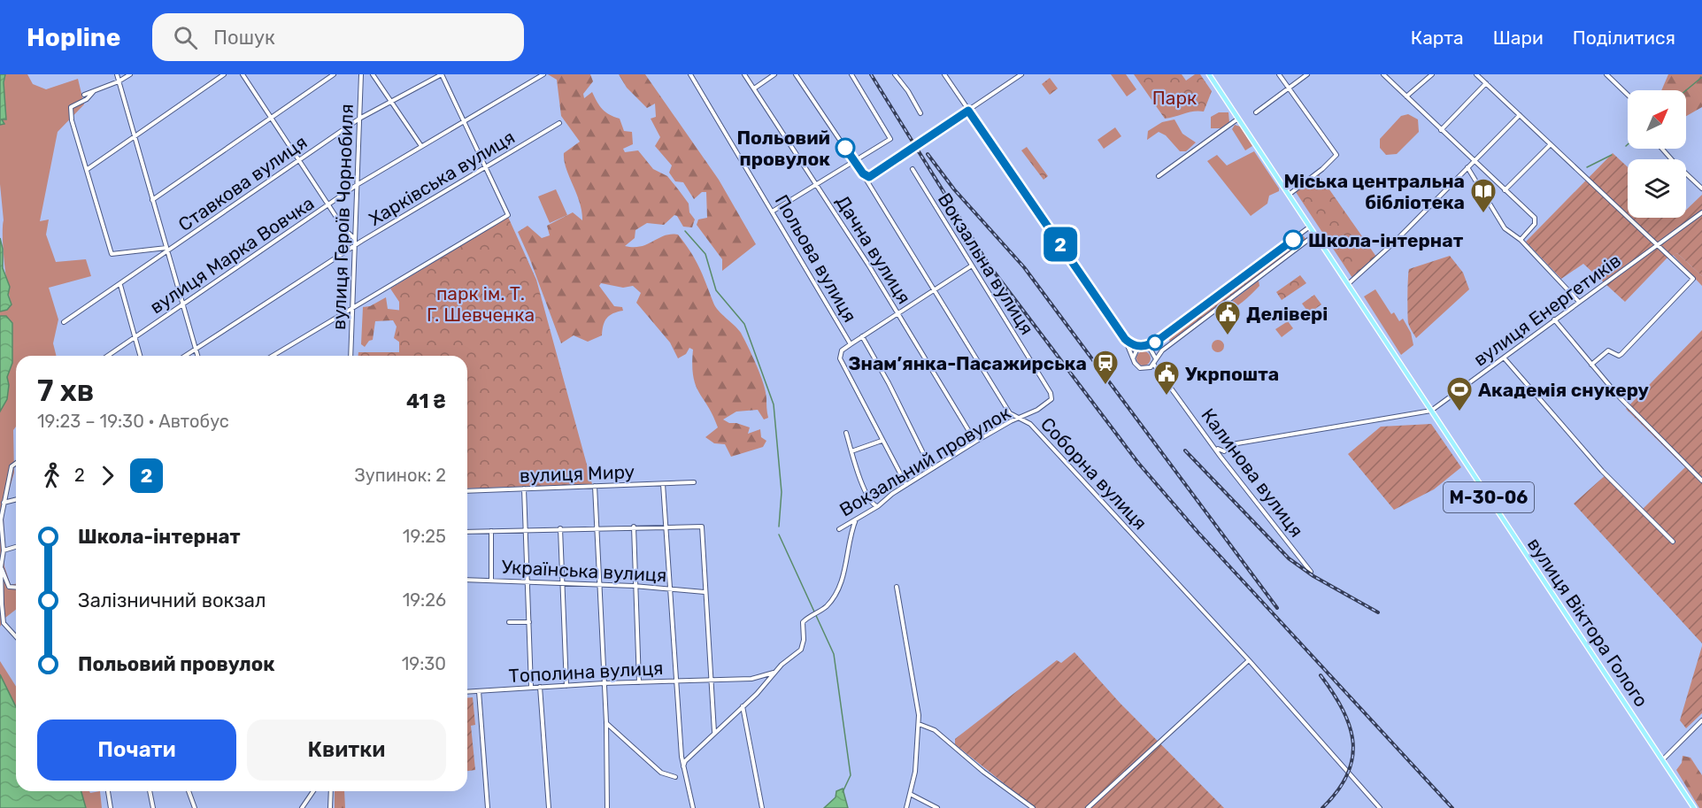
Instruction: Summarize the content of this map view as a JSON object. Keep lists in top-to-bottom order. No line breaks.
{"streets":{"main road":["М-30-06","вулиця Віктора Голого"],"street":["Харківська вулиця","Ставкова вулиця","вулиця Героїв Чорнобиля","Дачна вулиця","вулиця Марка Вовчка","Польова вулиця","Вокзальна вулиця","вулиця Енергетиків","Вокзальний провулок","Калинова вулиця","вулиця Миру","Соборна вулиця","Українська вулиця","Тополина вулиця"]},"crossings":[["Харківська вулиця","вулиця Героїв Чорнобиля"],["Ставкова вулиця","вулиця Героїв Чорнобиля"],["вулиця Героїв Чорнобиля","вулиця Марка Вовчка"],["Дачна вулиця","Вокзальний провулок"],["Польова вулиця","Вокзальний провулок"],["Вокзальна вулиця","Вокзальний провулок"],["вулиця Енергетиків","Калинова вулиця"],["вулиця Енергетиків","вулиця Віктора Голого"],["Вокзальний провулок","Соборна вулиця"],["М-30-06","вулиця Віктора Голого"]],"parks":["Парк","парк ім. Т. Г. Шевченка"],"places":{"other":["Польовий провулок","Школа-інтернат"],"library":["Міська центральна бібліотека"],"public building":["Делівері","Укрпошта"],"station":["Знам’янка-Пасажирська"],"sports":["Академія снукеру"]},"lines":["bus line 2"],"north":"top right","page":{"header":"Hopline","search":"Пошук","nav":["Карта","Шари","Поділитися"],"on_map":"2","heading":["7 хв","19:23 – 19:30 · Автобус","41 ₴"],"legs":["2","2","Зупинок: 2"],"list":[{"name":"Школа-інтернат","value":"19:25"},{"name":"Залізничний вокзал","value":"19:26"},{"name":"Польовий провулок","value":"19:30"}],"buttons":["Почати","Квитки"]}}
